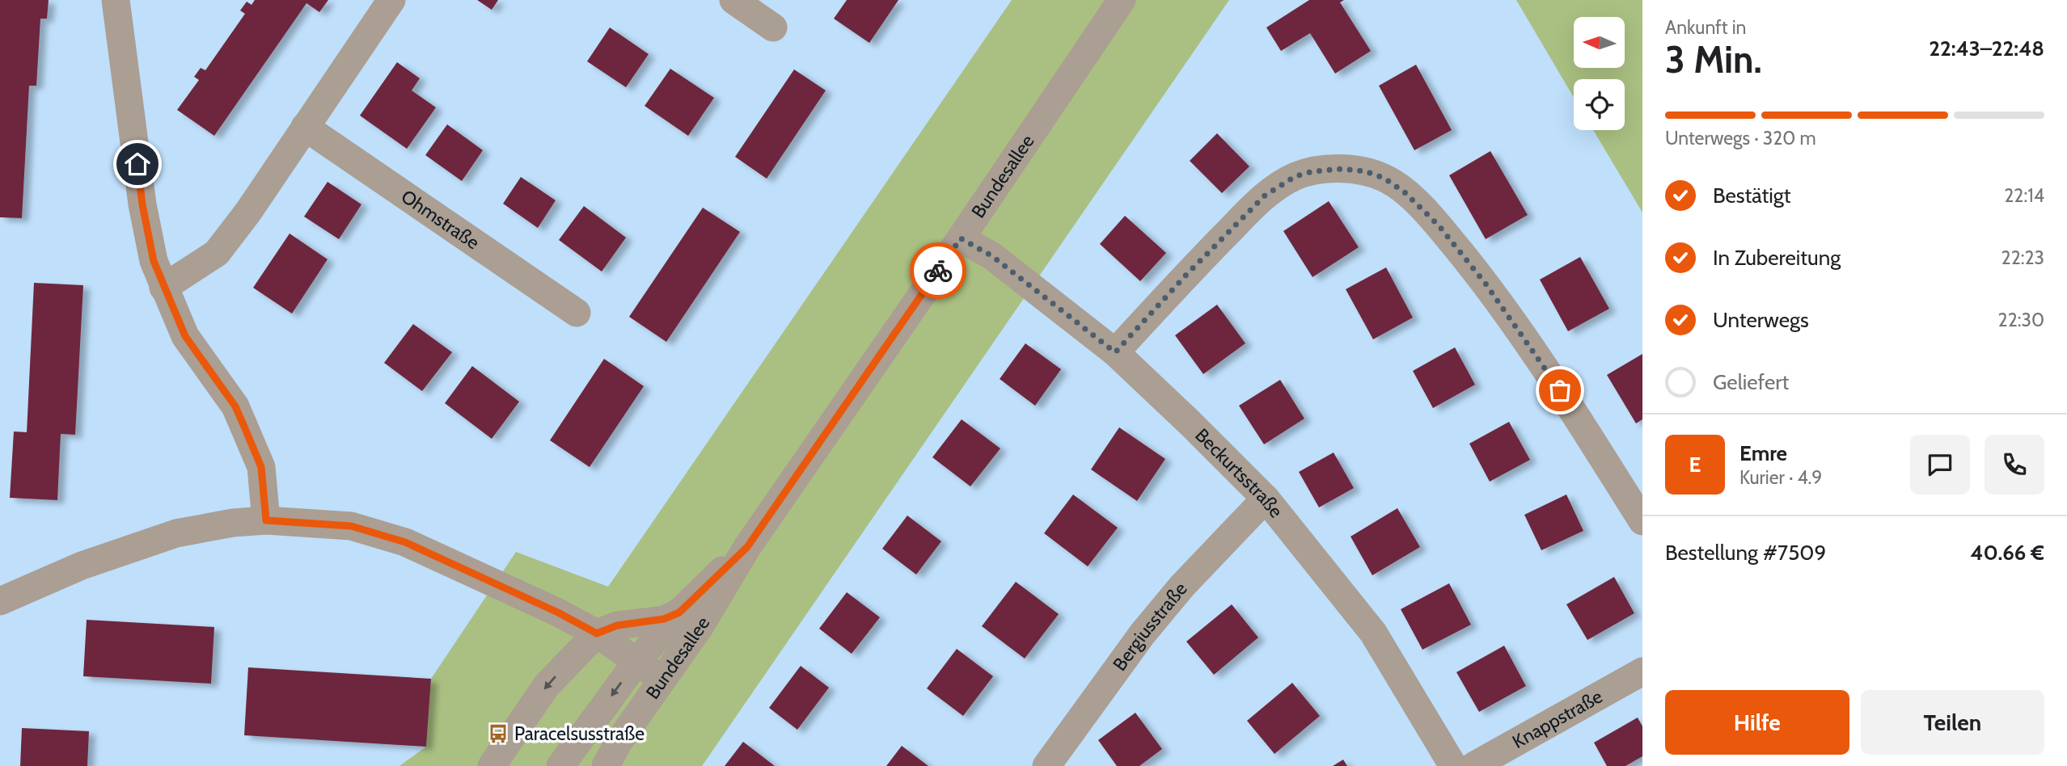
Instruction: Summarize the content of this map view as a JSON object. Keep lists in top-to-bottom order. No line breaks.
{"streets":{"street":["Bundesallee","Ohmstraße","Beckurtsstraße","Bergiusstraße","Knappstraße"]},"crossings":[["Bundesallee","Beckurtsstraße"],["Beckurtsstraße","Bergiusstraße"]],"places":{"bus stop":["Paracelsusstraße"]},"north":"left","page":{"heading":["3 Min.","Ankunft in","22:43–22:48"],"panel":["Emre","Kurier · 4.9","Bestellung #7509","40.66 €"],"bar":"Unterwegs · 320 m","list":[["Bestätigt","22:14"],["In Zubereitung","22:23"],["Unterwegs","22:30"],"Geliefert"],"round":"E","buttons":["Hilfe","Teilen"]}}
